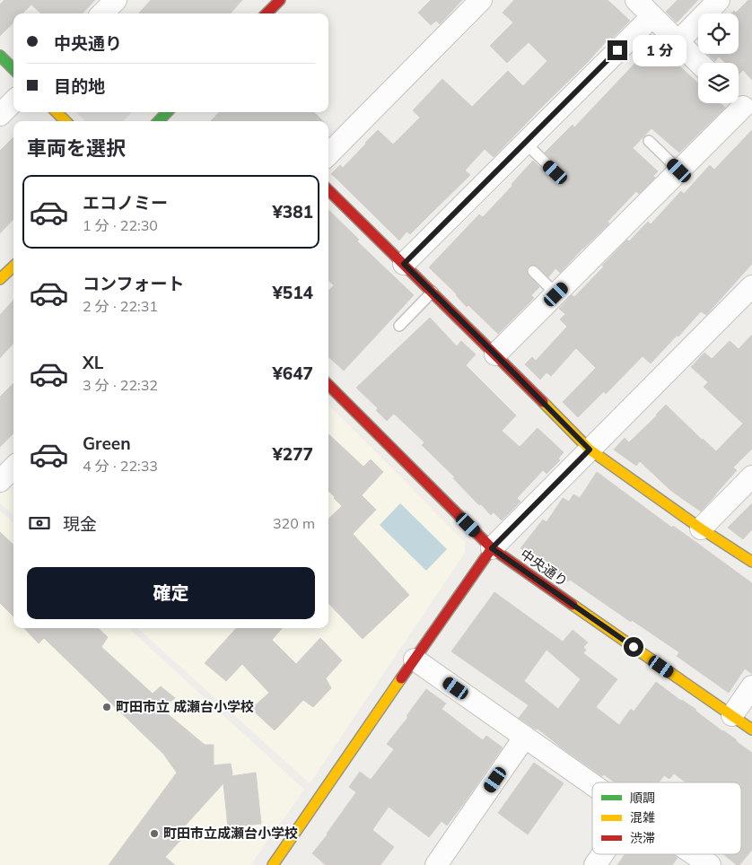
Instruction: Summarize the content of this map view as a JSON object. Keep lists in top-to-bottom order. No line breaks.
{"streets":{"street":["中央通り"]},"places":["町田市立 成瀬台小学校","町田市立成瀬台小学校"],"legend":["順調","混雑","渋滞"],"page":{"banner":["中央通り","目的地"],"bubble":"1 分","heading":"車両を選択","list":[{"name":"エコノミー","note":"1 分 · 22:30","value":"¥381"},{"name":"コンフォート","note":"2 分 · 22:31","value":"¥514"},{"name":"XL","note":"3 分 · 22:32","value":"¥647"},{"name":"Green","note":"4 分 · 22:33","value":"¥277"}],"pay":["現金","320 m"],"buttons":"確定"}}
